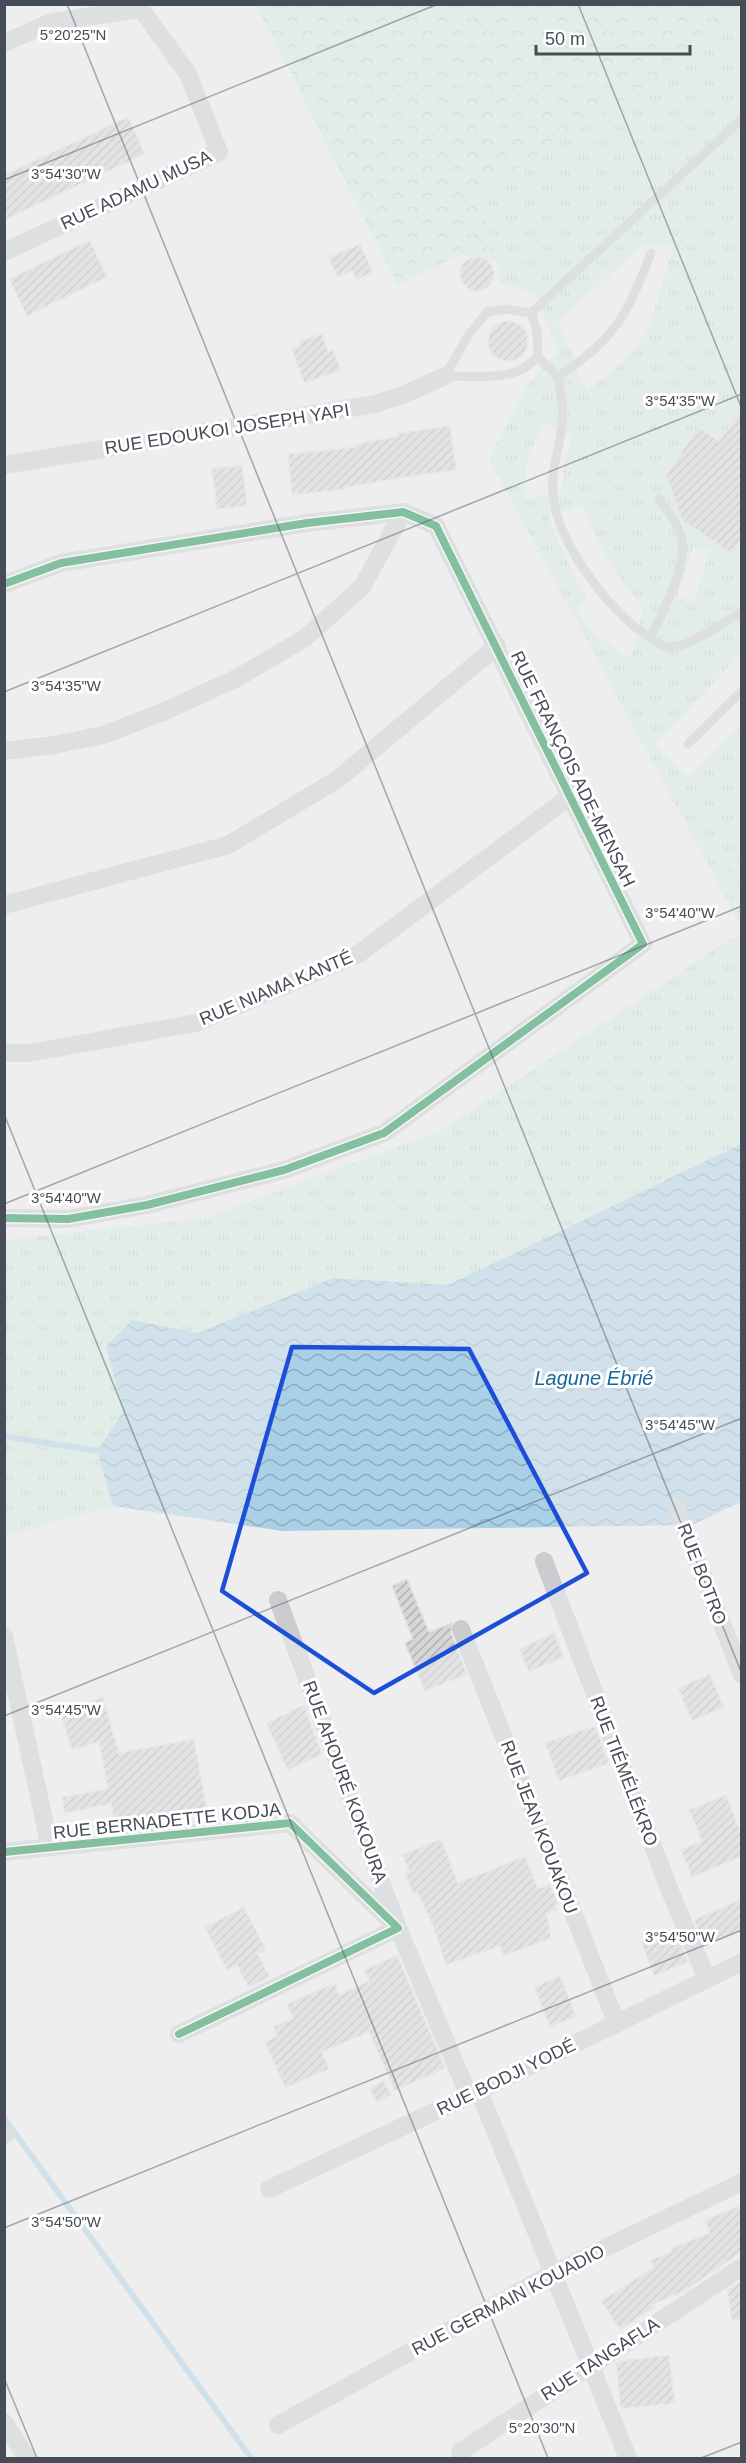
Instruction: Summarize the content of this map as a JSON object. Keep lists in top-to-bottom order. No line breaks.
{"streets":{"street":["RUE ADAMU MUSA","RUE EDOUKOI JOSEPH YAPI","RUE FRANÇOIS ADE-MENSAH","RUE NIAMA KANTÉ","RUE BOTRO","RUE TIÉMÉLÉKRO","RUE AHOURÉ KOKOURA","RUE BERNADETTE KODJA","RUE JEAN KOUAKOU","RUE BODJI YODÉ","RUE GERMAIN KOUADIO","RUE TANGAFLA"]},"crossings":[["RUE FRANÇOIS ADE-MENSAH","RUE NIAMA KANTÉ"],["RUE TIÉMÉLÉKRO","RUE BODJI YODÉ"],["RUE AHOURÉ KOKOURA","RUE BERNADETTE KODJA"],["RUE AHOURÉ KOKOURA","RUE BODJI YODÉ"],["RUE AHOURÉ KOKOURA","RUE GERMAIN KOUADIO"],["RUE AHOURÉ KOKOURA","RUE TANGAFLA"],["RUE JEAN KOUAKOU","RUE BODJI YODÉ"]],"water":["Lagune Ébrié"],"scale_bar":"50 m","coordinates":["5°20'25\"N","3°54'30\"W","3°54'35\"W","3°54'40\"W","3°54'45\"W","3°54'50\"W","5°20'30\"N"]}
